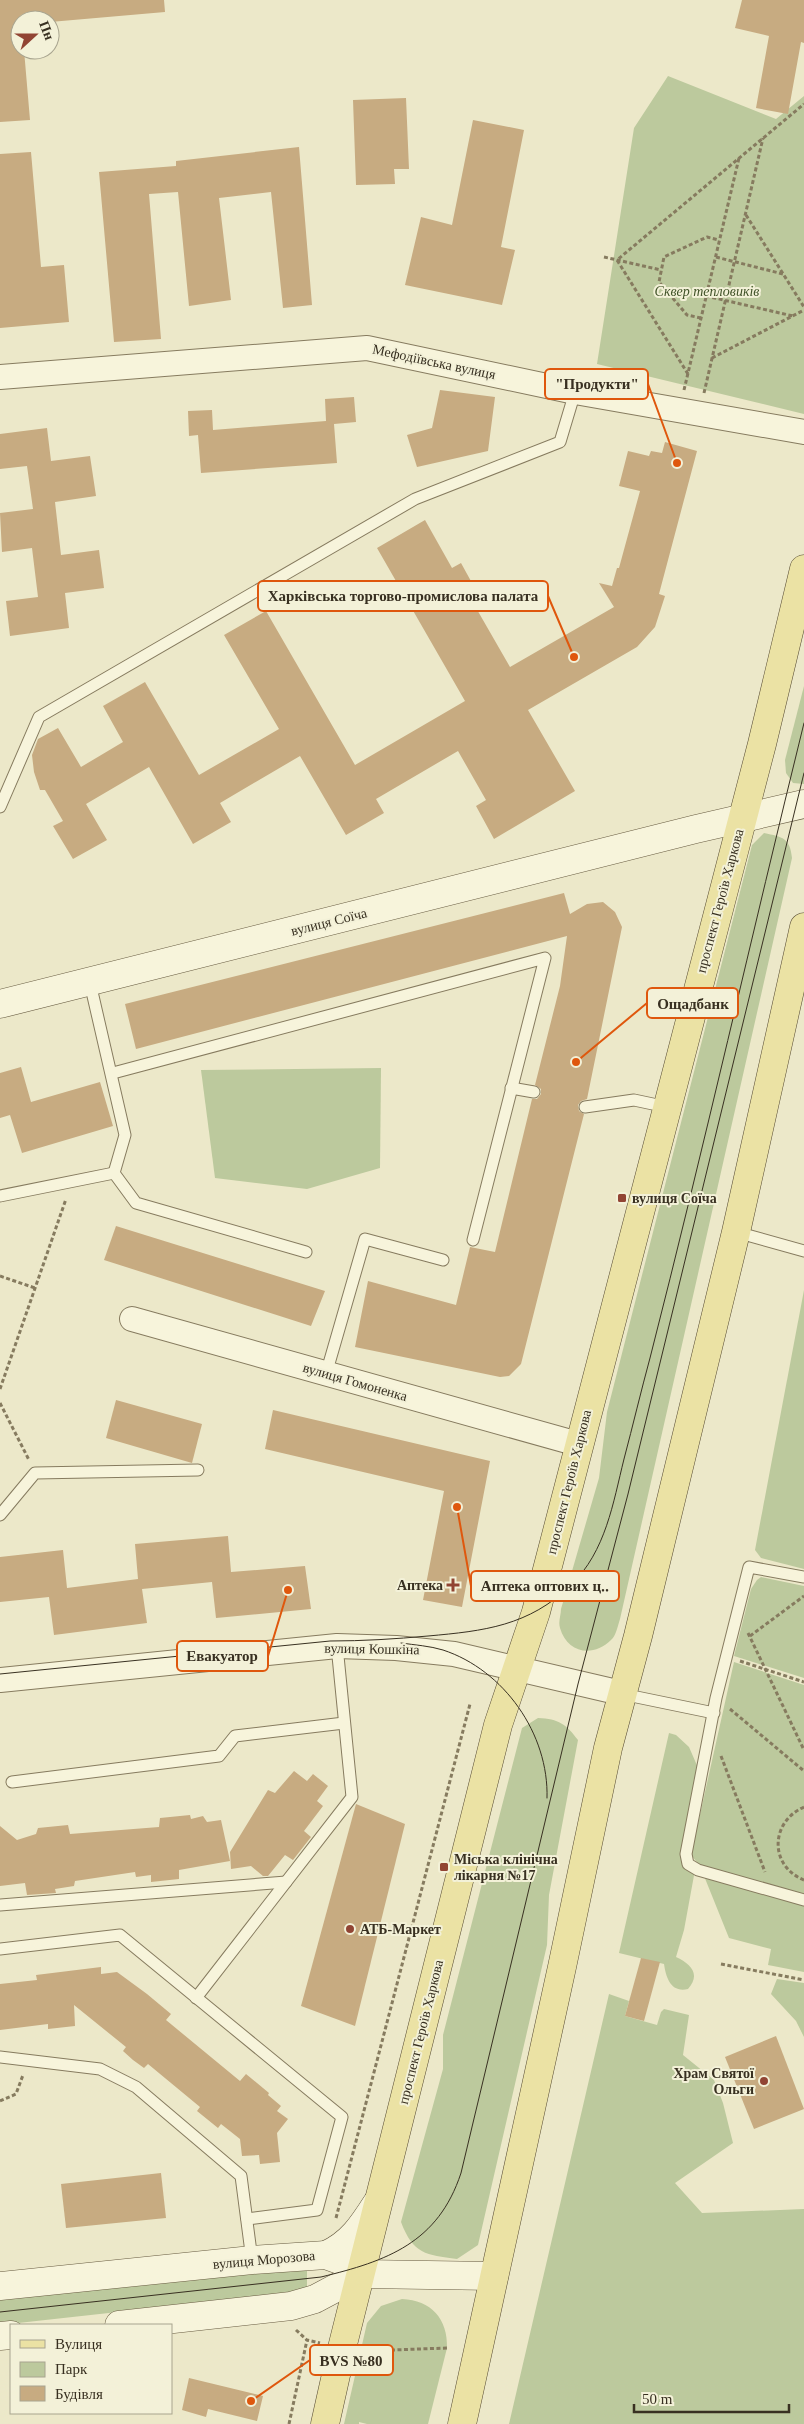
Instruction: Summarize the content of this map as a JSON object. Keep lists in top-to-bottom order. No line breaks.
{"streets":{"main road":["проспект Героїв Харкова","вулиця Соїча","вулиця Морозова"],"street":["Мефодіївська вулиця","вулиця Гомоненка","вулиця Кошкіна"]},"crossings":[["проспект Героїв Харкова","вулиця Соїча"],["проспект Героїв Харкова","вулиця Гомоненка"],["проспект Героїв Харкова","вулиця Кошкіна"],["проспект Героїв Харкова","вулиця Морозова"]],"parks":["Сквер тепловиків"],"places":{"other":["\"Продукти\"","Харківська торгово-промислова палата","Ощадбанк","Аптека оптових ц‥","Евакуатор","АТБ-Маркет","Храм Святої Ольги","BVS №80"],"transit":["вулиця Соїча","Міська клінічна лікарня №17"],"health":["Аптека"]},"legend":["Вулиця","Парк","Будівля"],"scale_bar":"50 m","north":"right"}
